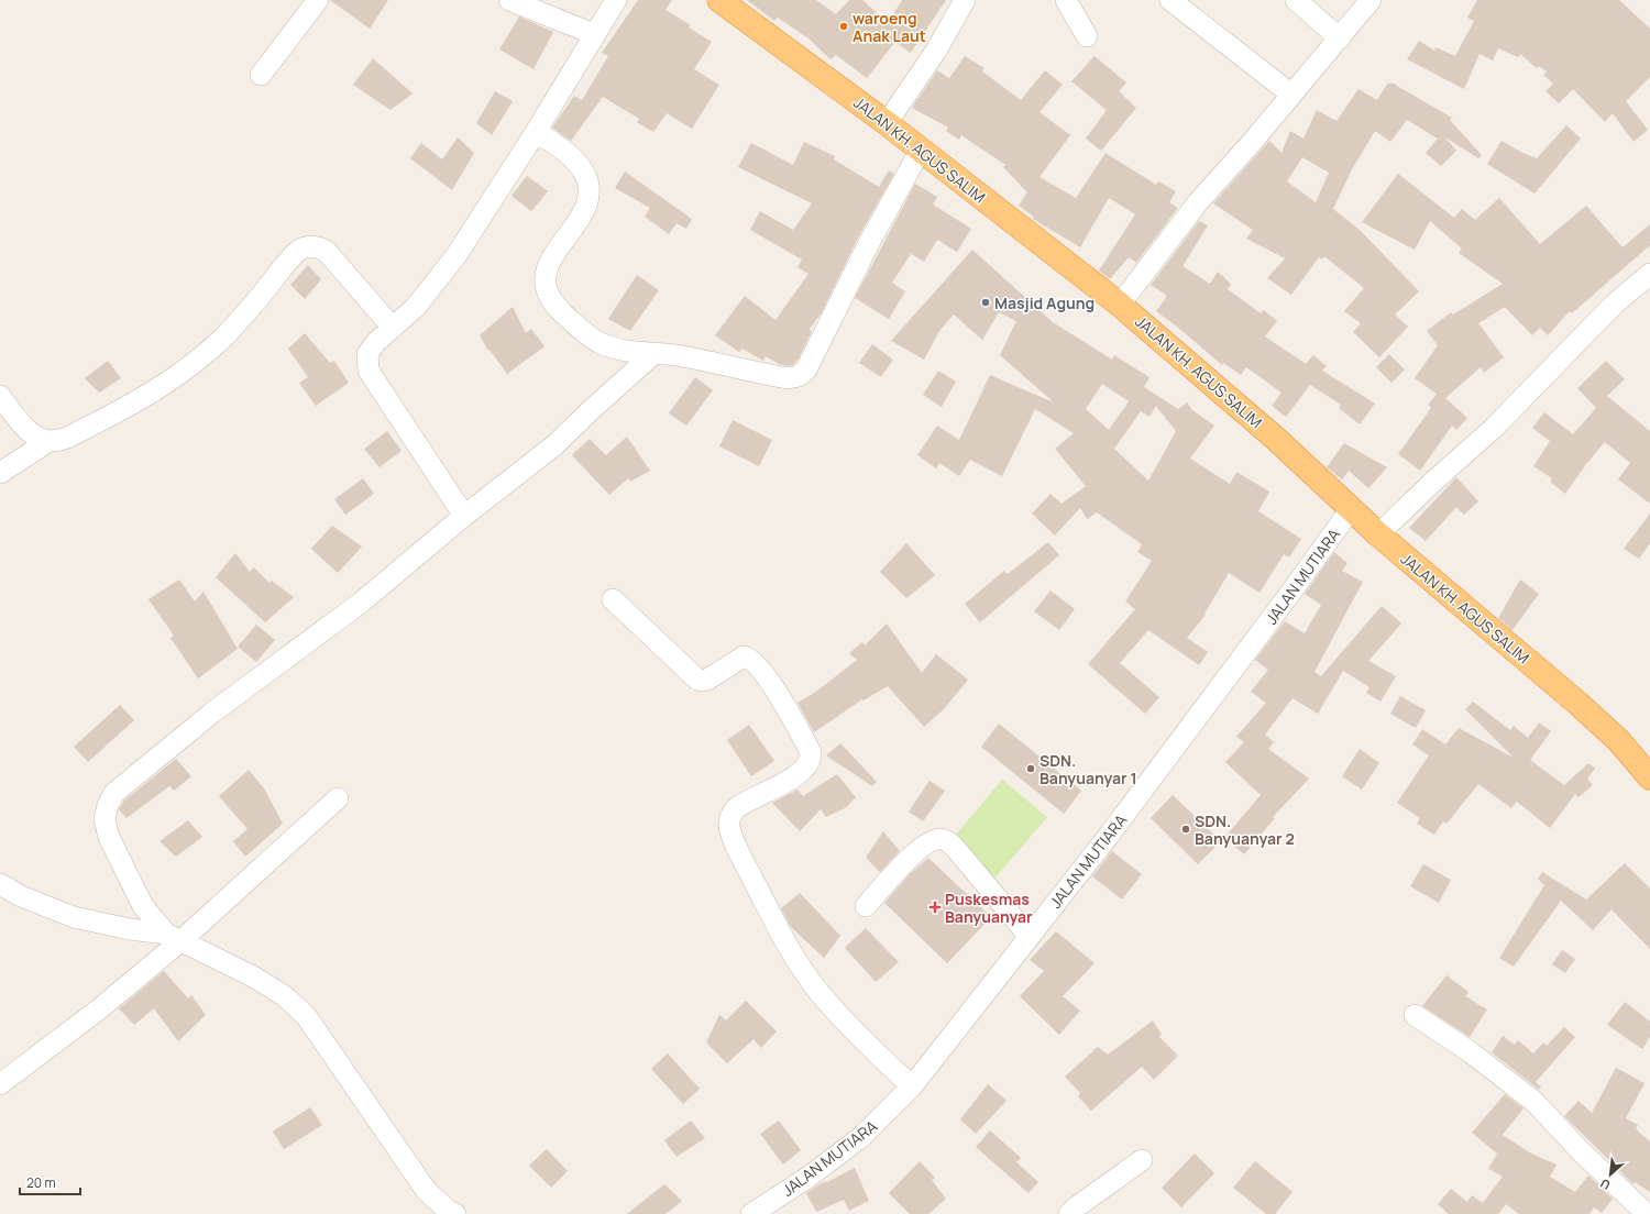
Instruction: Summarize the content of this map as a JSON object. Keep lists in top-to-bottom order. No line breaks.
{"streets":{"highway":["JALAN KH. AGUS SALIM"],"street":["JALAN MUTIARA"]},"crossings":[["JALAN KH. AGUS SALIM","JALAN MUTIARA"]],"places":{"other":["waroeng Anak Laut","Masjid Agung","SDN. Banyuanyar 1","SDN. Banyuanyar 2"],"health":["Puskesmas Banyuanyar"]},"scale_bar":"20 m","north":"bottom left"}
